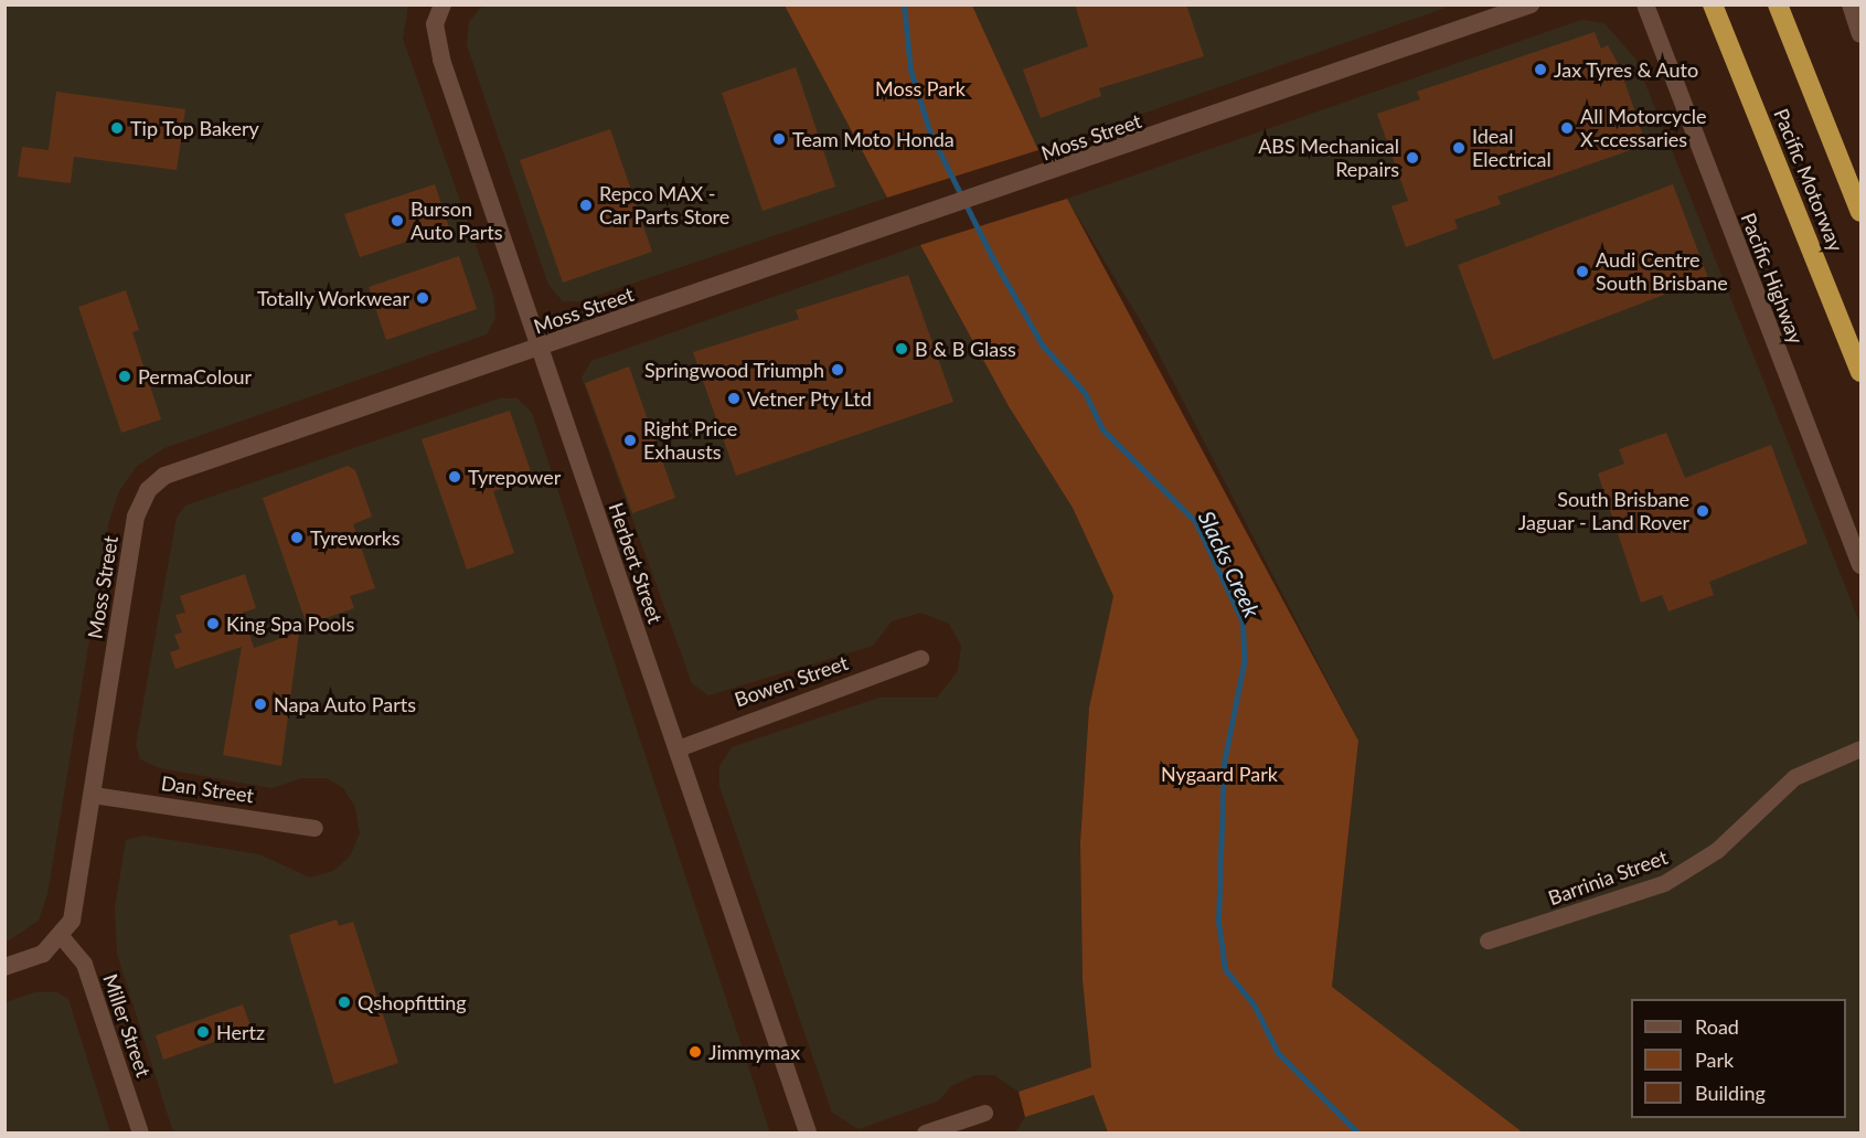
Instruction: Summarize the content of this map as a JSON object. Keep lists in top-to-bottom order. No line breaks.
{"streets":{"highway":["Pacific Motorway"],"street":["Moss Street","Pacific Highway","Herbert Street","Bowen Street","Dan Street","Barrinia Street","Miller Street"]},"crossings":[["Moss Street","Herbert Street"],["Moss Street","Dan Street"],["Moss Street","Miller Street"],["Herbert Street","Bowen Street"]],"water":["Slacks Creek"],"parks":["Moss Park","Nygaard Park"],"places":["Jax Tyres & Auto","Tip Top Bakery","All Motorcycle X-ccessaries","Team Moto Honda","Ideal Electrical","ABS Mechanical Repairs","Repco MAX - Car Parts Store","Burson Auto Parts","Audi Centre South Brisbane","Totally Workwear","B & B Glass","Springwood Triumph","PermaColour","Vetner Pty Ltd","Right Price Exhausts","Tyrepower","South Brisbane Jaguar - Land Rover","Tyreworks","King Spa Pools","Napa Auto Parts","Qshopfitting","Hertz","Jimmymax"],"legend":["Road","Park","Building"]}
